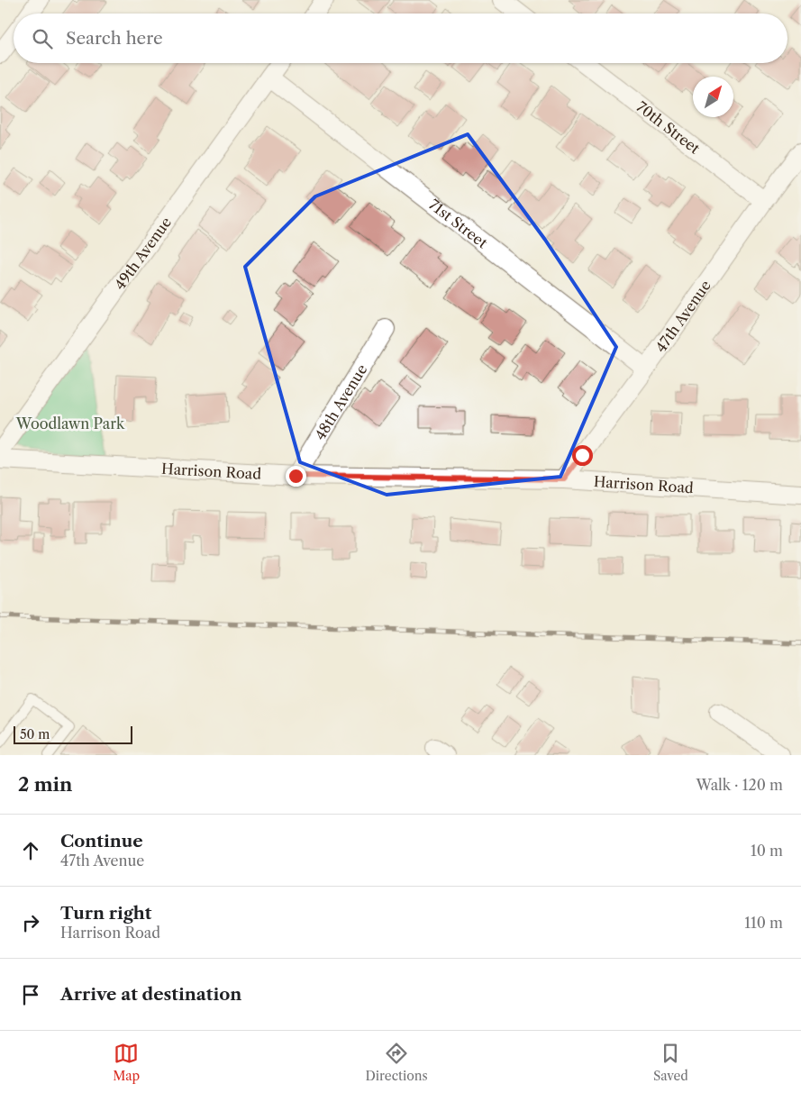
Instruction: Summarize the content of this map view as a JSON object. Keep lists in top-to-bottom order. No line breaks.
{"streets":{"street":["70th Street","71st Street","49th Avenue","47th Avenue","48th Avenue","Harrison Road"]},"crossings":[["70th Street","47th Avenue"],["71st Street","49th Avenue"],["71st Street","47th Avenue"],["47th Avenue","Harrison Road"],["48th Avenue","Harrison Road"]],"parks":["Woodlawn Park"],"scale_bar":"50 m","north":"top right","page":{"search":"Search here","scale":"50 m","heading":["2 min","Walk · 120 m"],"list":[["Continue","47th Avenue","10 m"],["Turn right","Harrison Road","110 m"],"Arrive at destination"],"nav":["Map","Directions","Saved"]}}
